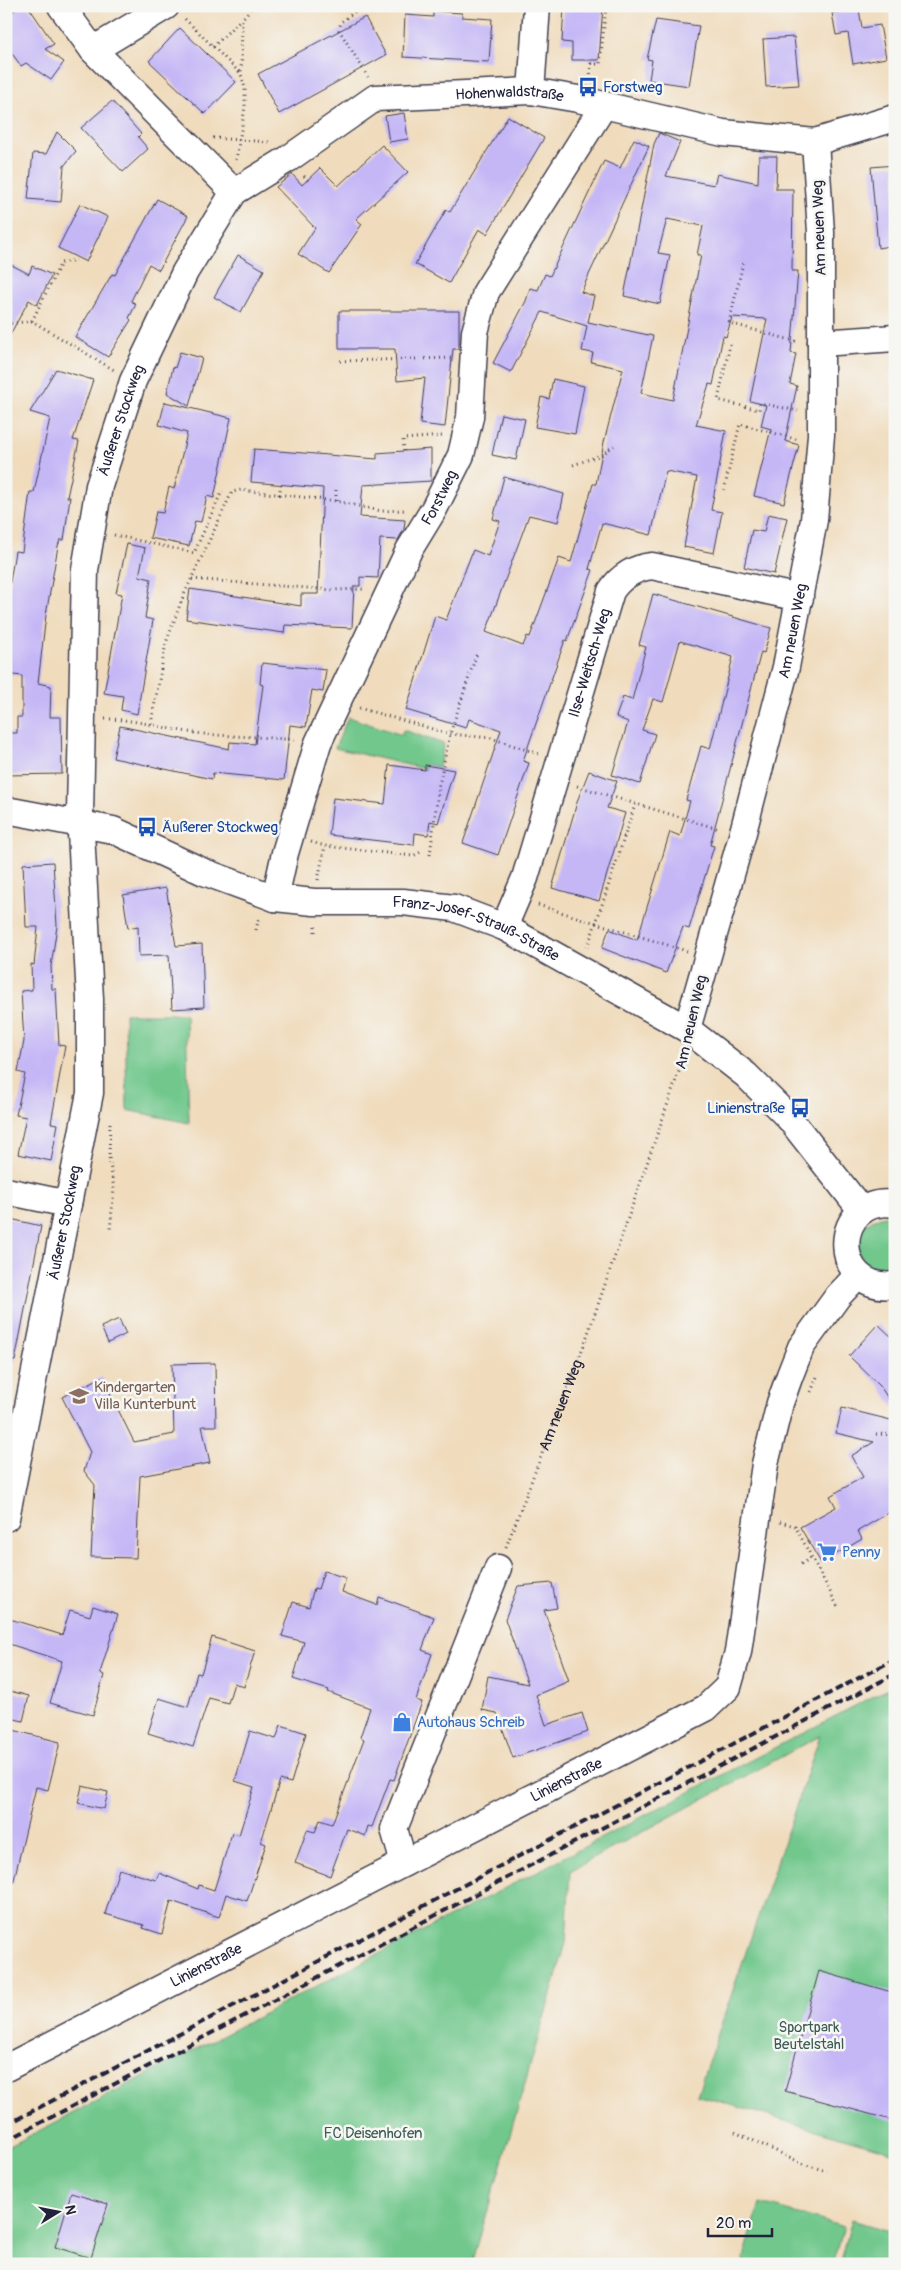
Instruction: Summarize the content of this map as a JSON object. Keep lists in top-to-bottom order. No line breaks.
{"streets":{"street":["Hohenwaldstraße","Am neuen Weg","Äußerer Stockweg","Forstweg","Ilse-Weitsch-Weg","Franz-Josef-Strauß-Straße","Linienstraße"]},"crossings":[["Hohenwaldstraße","Am neuen Weg"],["Hohenwaldstraße","Äußerer Stockweg"],["Hohenwaldstraße","Forstweg"],["Am neuen Weg","Ilse-Weitsch-Weg"],["Am neuen Weg","Franz-Josef-Strauß-Straße"],["Äußerer Stockweg","Franz-Josef-Strauß-Straße"],["Forstweg","Franz-Josef-Strauß-Straße"],["Ilse-Weitsch-Weg","Franz-Josef-Strauß-Straße"]],"parks":["Sportpark Beutelstahl","FC Deisenhofen"],"places":{"bus stop":["Forstweg","Äußerer Stockweg","Linienstraße"],"school or university":["Kindergarten Villa Kunterbunt"],"supermarket":["Penny"],"shop":["Autohaus Schreib"]},"scale_bar":"20 m","north":"right"}
